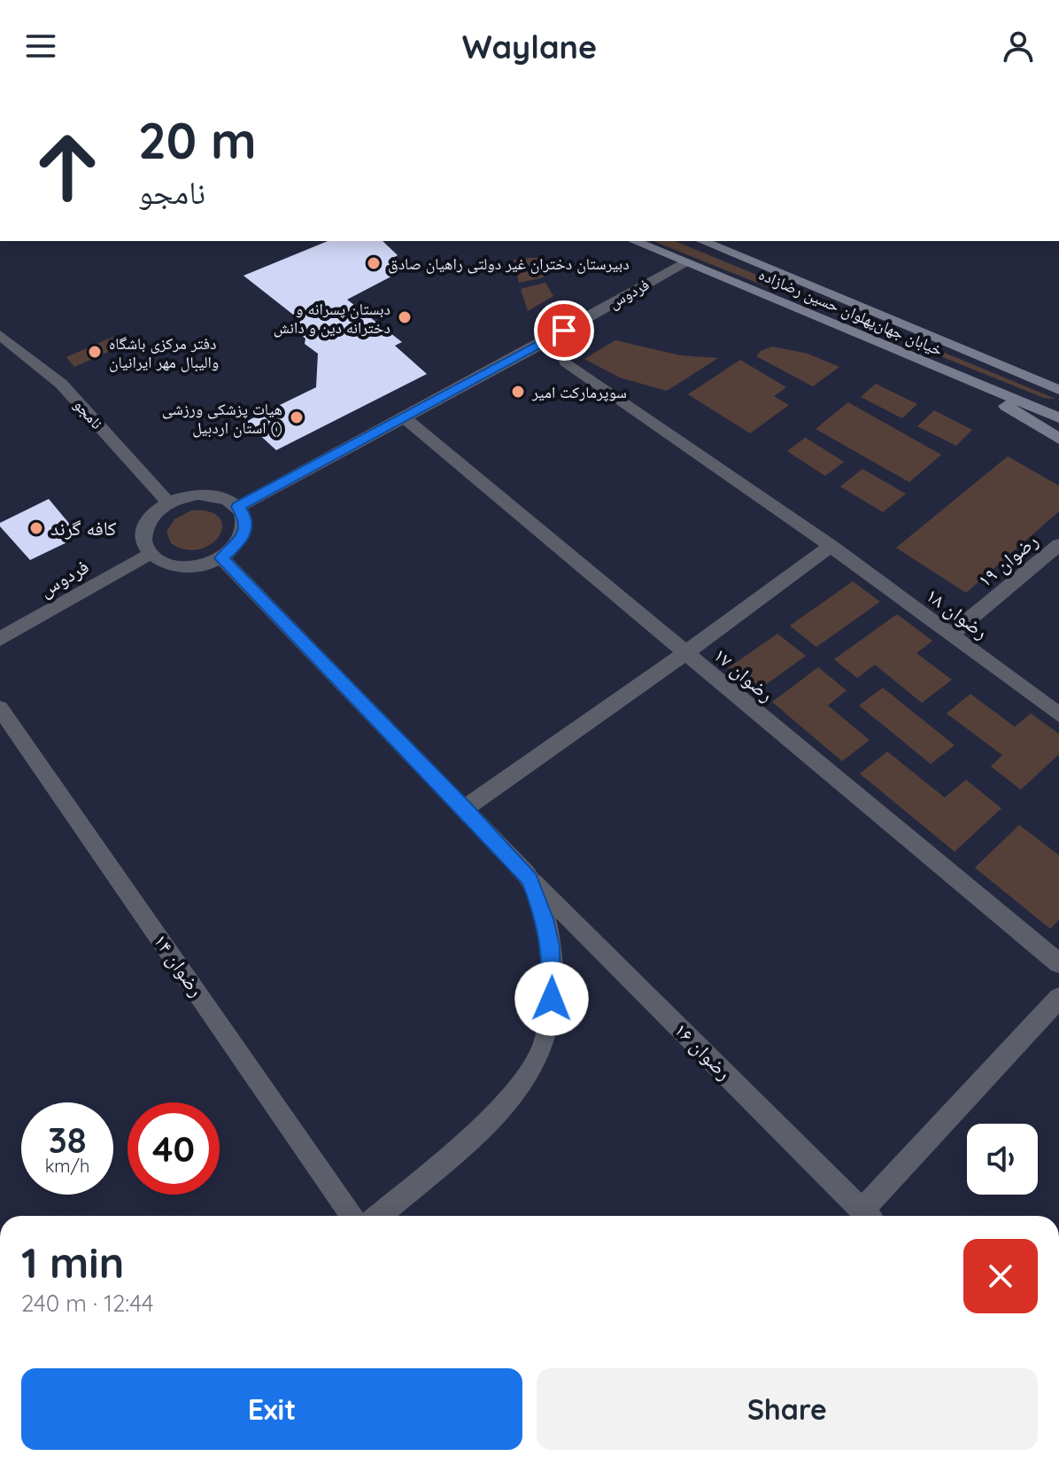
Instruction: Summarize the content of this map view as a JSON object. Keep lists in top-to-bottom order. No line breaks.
{"streets":{"main road":["خیابان جهان‌پهلوان حسین رضا‌زاده"],"street":["فردوس","نامجو","رضوان ۱۹","رضوان ۱۸","رضوان ۱۷","رضوان ۱۴","رضوان ۱۶"]},"crossings":[["فردوس","خیابان جهان‌پهلوان حسین رضا‌زاده"],["فردوس","نامجو"],["فردوس","رضوان ۱۷"],["رضوان ۱۹","رضوان ۱۸"]],"places":["دبیرستان دختران غیر دولتی راهیان صادق","دبستان پسرانه و دخترانه دین و دانش","دفتر مرکزی باشگاه والیبال مهر ایرانیان","سوپرمارکت امیر","هیات پزشکی ورزشی استان اردبیل ()","کافه گرند"],"page":{"header":"Waylane","turn":["20 m","نامجو"],"speed":"38 km/h","limit":"40","heading":["1 min","240 m · 12:44"],"buttons":["Exit","Share"]}}
